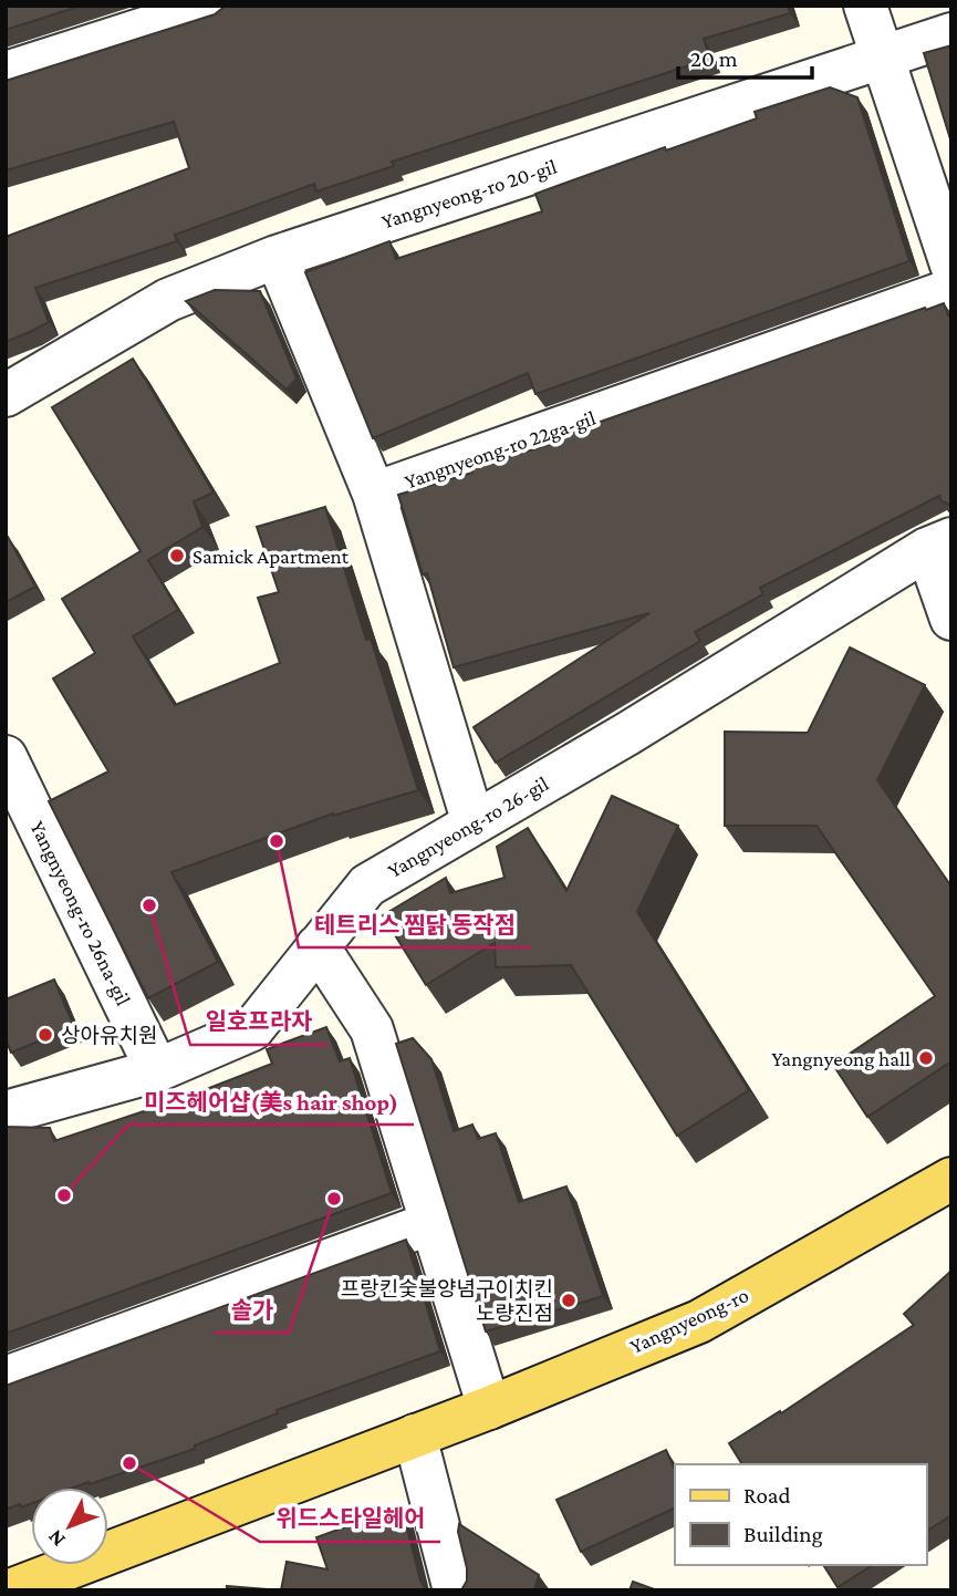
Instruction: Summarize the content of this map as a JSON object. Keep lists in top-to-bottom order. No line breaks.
{"streets":{"main road":["Yangnyeong-ro"],"street":["Yangnyeong-ro 20-gil","Yangnyeong-ro 22ga-gil","Yangnyeong-ro 26-gil","Yangnyeong-ro 26na-gil"]},"crossings":[["Yangnyeong-ro 26-gil","Yangnyeong-ro 26na-gil"]],"places":["Samick Apartment","테트리스 찜닭 동작점","일호프라자","상아유치원","Yangnyeong hall","미즈헤어샵(美s hair shop)","솔가","프랑킨숯불양념구이치킨 노량진점","위드스타일헤어"],"legend":["Road","Building"],"scale_bar":"20 m","north":"bottom left"}
